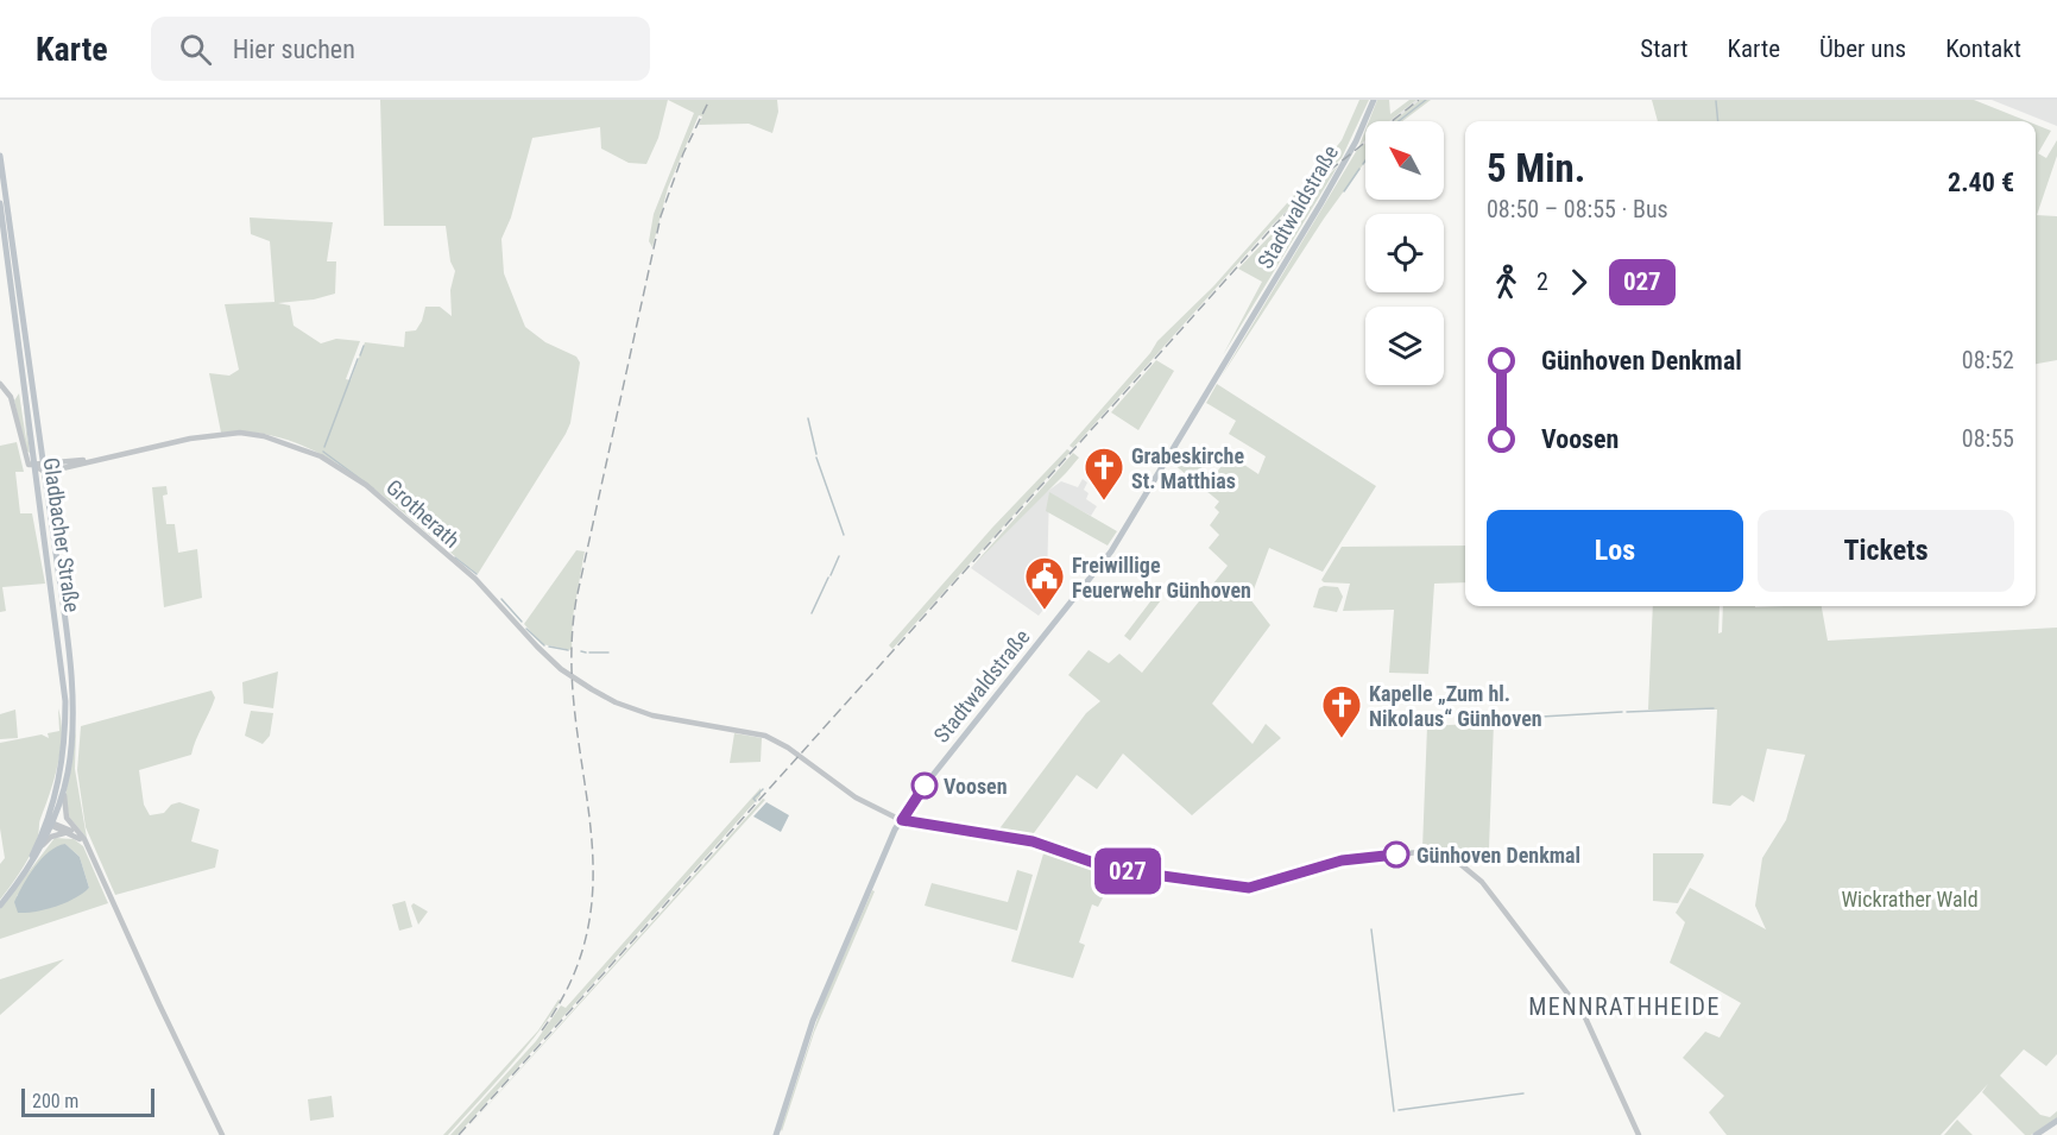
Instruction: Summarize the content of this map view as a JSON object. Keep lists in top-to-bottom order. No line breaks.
{"streets":{"main road":["Stadtwaldstraße","Gladbacher Straße"],"street":["Grotherath"]},"crossings":[["Stadtwaldstraße","Grotherath"],["Grotherath","Gladbacher Straße"]],"districts":["MENNRATHHEIDE"],"parks":["Wickrather Wald"],"places":{"church":["Grabeskirche St. Matthias","Kapelle „Zum hl. Nikolaus“ Günhoven"],"public building":["Freiwillige Feuerwehr Günhoven"],"other":["Voosen","Günhoven Denkmal"]},"lines":["bus line 027"],"scale_bar":"200 m","north":"top left","page":{"header":"Karte","search":"Hier suchen","nav":["Start","Karte","Über uns","Kontakt"],"on_map":"027","heading":["5 Min.","08:50 – 08:55 · Bus","2.40 €"],"legs":["2","027"],"list":[{"name":"Günhoven Denkmal","value":"08:52"},{"name":"Voosen","value":"08:55"}],"buttons":["Los","Tickets"],"scale":"200 m"}}
